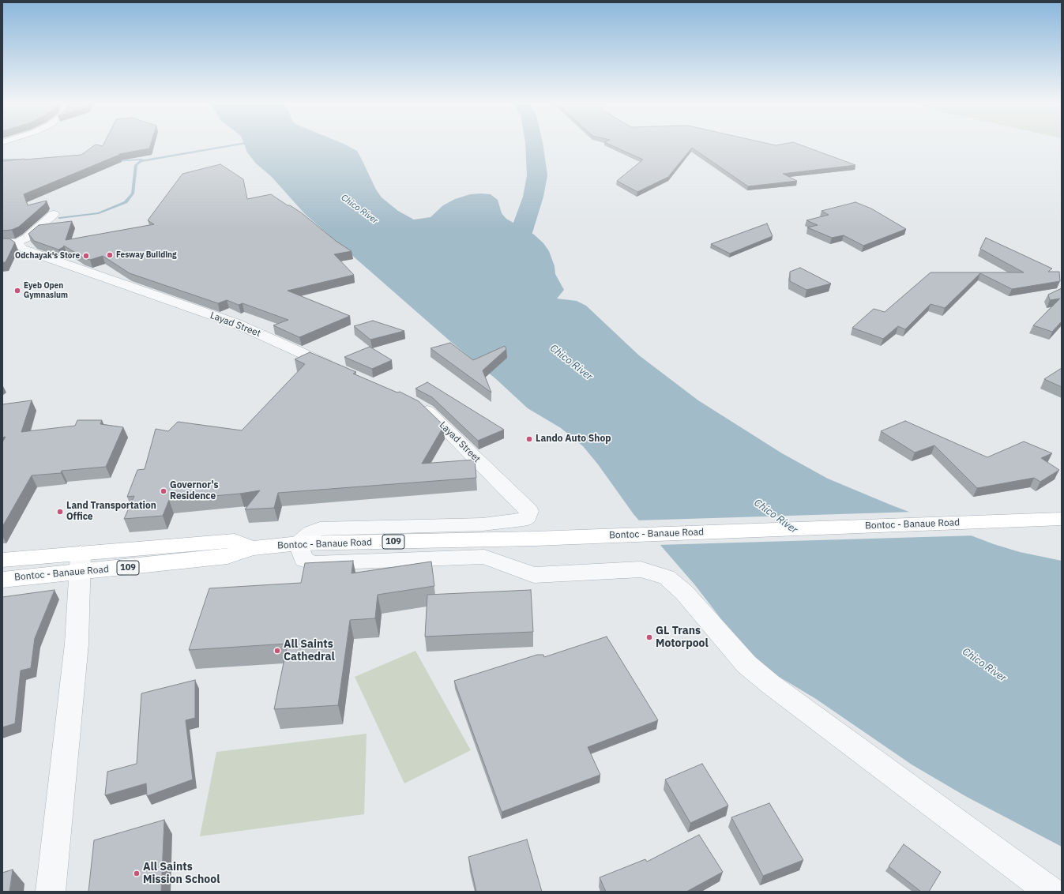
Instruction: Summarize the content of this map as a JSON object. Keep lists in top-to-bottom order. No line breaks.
{"streets":{"main road":["Bontoc - Banaue Road","109"],"street":["Layad Street"]},"crossings":[["Layad Street","Bontoc - Banaue Road"]],"water":["Chico River"],"places":["Fesway Building","Odchayak's Store","Eyeb Open Gymnasium","Lando Auto Shop","Governor's Residence","Land Transportation Office","GL Trans Motorpool","All Saints Cathedral","All Saints Mission School"]}
